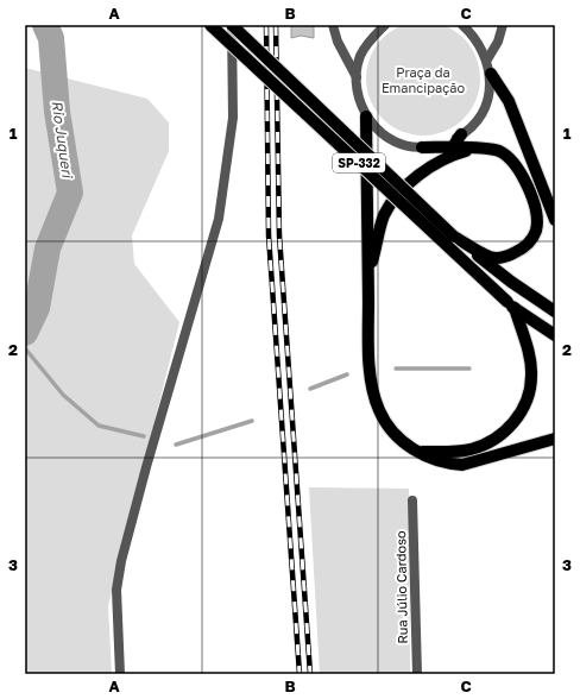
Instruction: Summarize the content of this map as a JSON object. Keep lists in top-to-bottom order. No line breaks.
{"streets":{"main road":["SP-332"],"street":["Rua Júlio Cardoso"]},"water":["Rio Juqueri"],"parks":["Praça da Emancipação"],"grid":{"columns":["A","B","C"],"rows":["1","2","3"]}}
